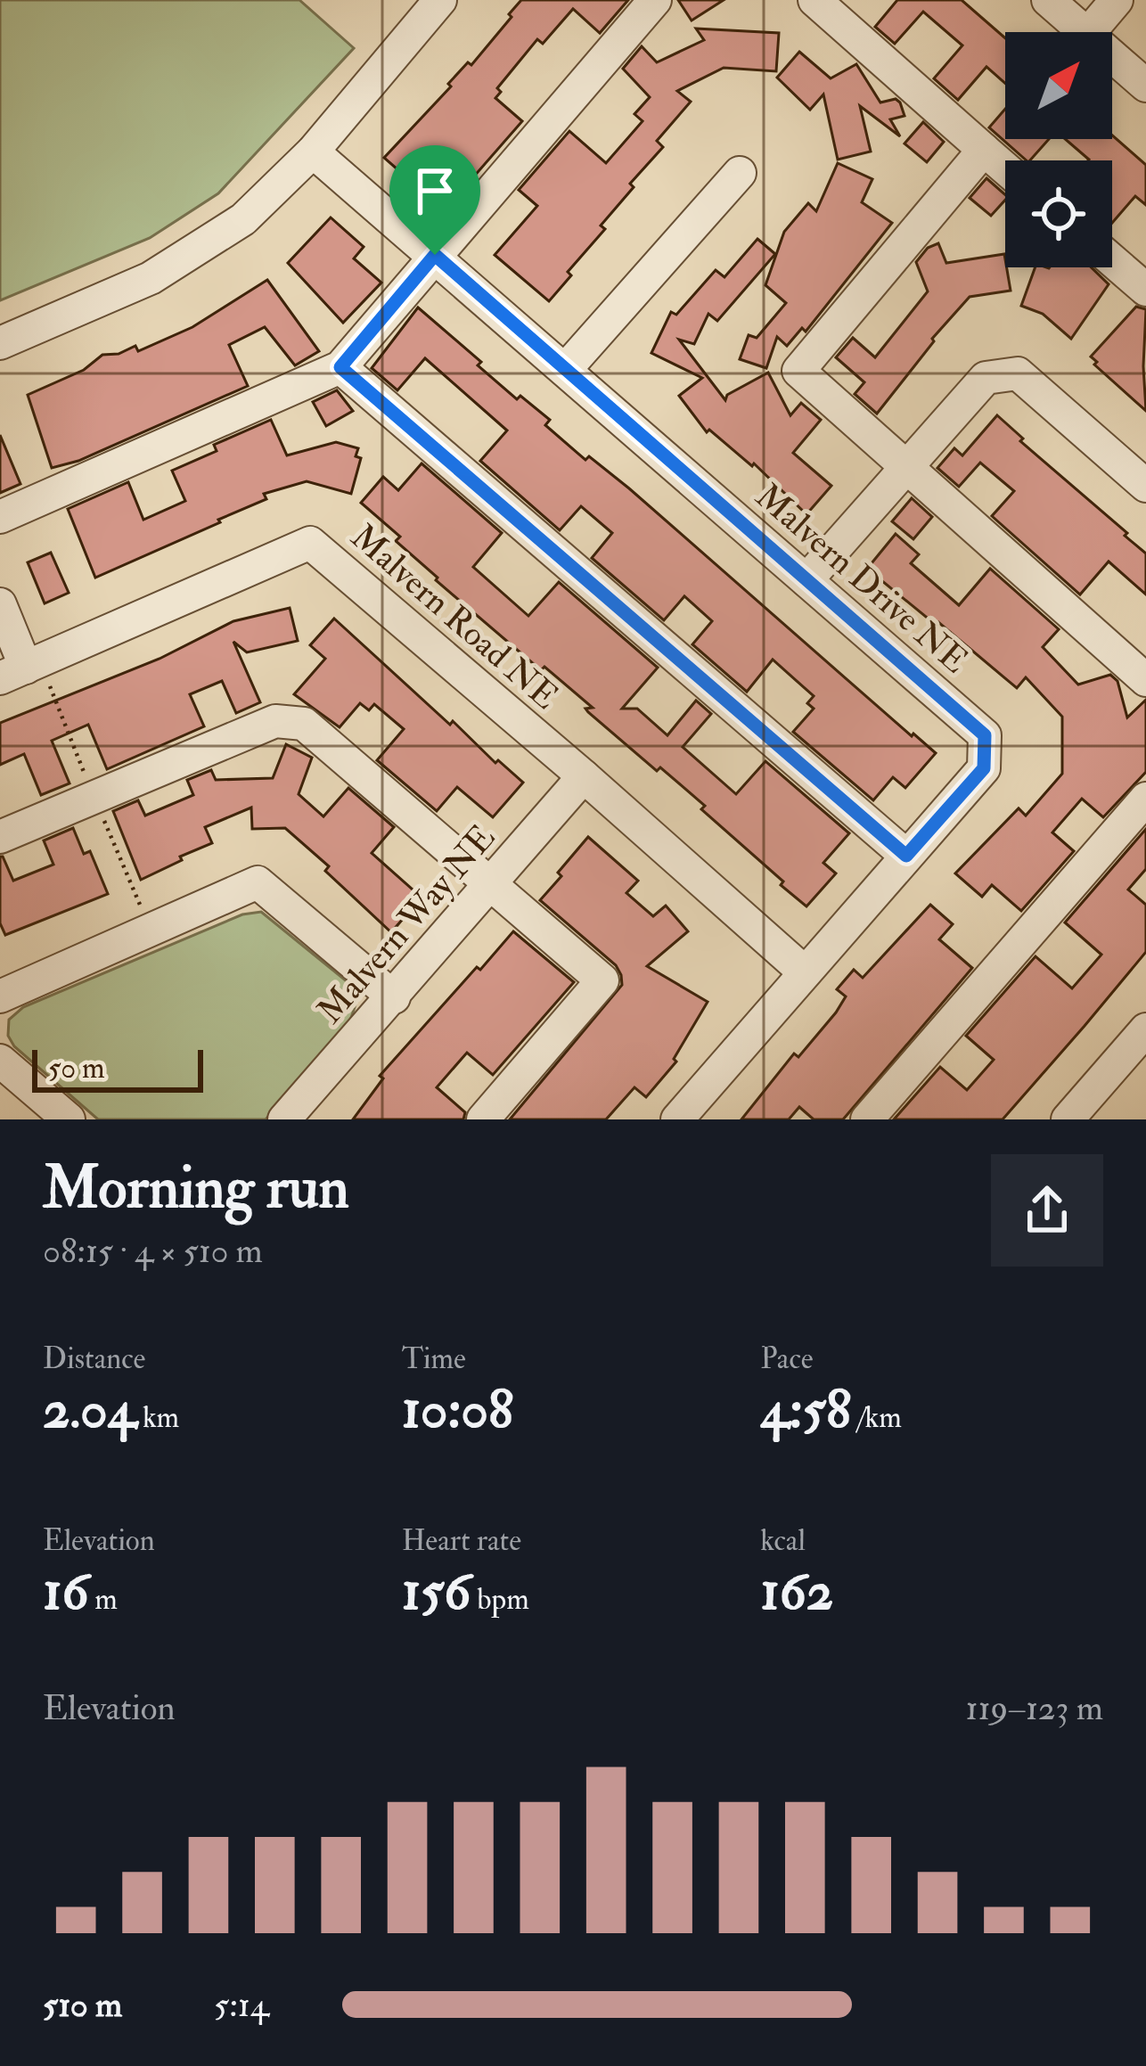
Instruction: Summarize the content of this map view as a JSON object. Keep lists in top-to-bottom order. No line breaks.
{"streets":{"street":["Malvern Drive NE","Malvern Road NE","Malvern Way NE"]},"crossings":[["Malvern Drive NE","Malvern Road NE"],["Malvern Road NE","Malvern Way NE"]],"scale_bar":"50 m","north":"top right","page":{"scale":"50 m","heading":["Morning run","08:15 · 4 × 510 m"],"stats":[["Distance","2.04 km"],["Time","10:08"],["Pace","4:58 /km"],["Elevation","16 m"],["Heart rate","156 bpm"],["kcal","162"]],"chart":["Elevation","119–123 m"],"list":[{"name":"510 m","note":"5:14"}]}}
